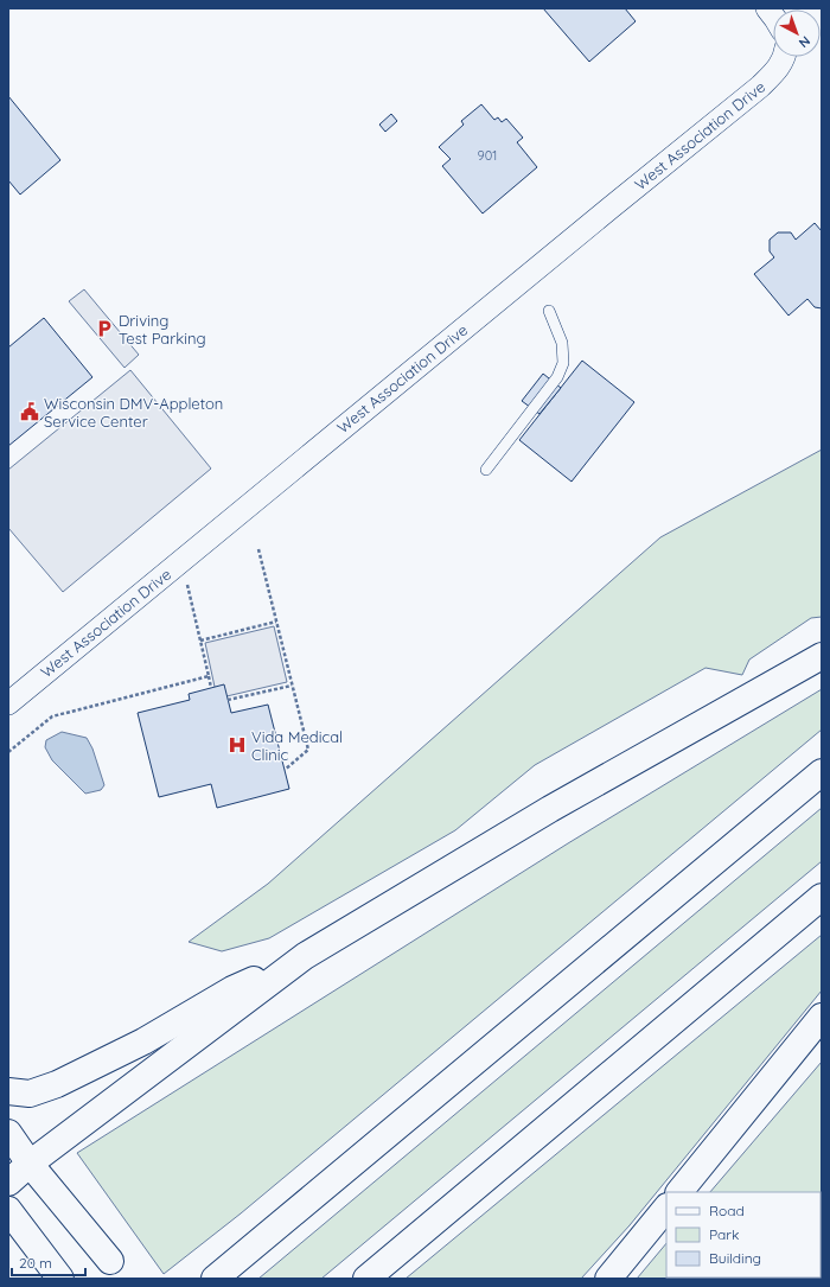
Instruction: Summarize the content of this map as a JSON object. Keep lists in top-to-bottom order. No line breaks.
{"streets":{"street":["West Association Drive"]},"places":{"parking":["Driving Test Parking"],"public building":["Wisconsin DMV-Appleton Service Center"],"hospital":["Vida Medical Clinic"]},"house_numbers":["901"],"legend":["Road","Park","Building"],"scale_bar":"20 m","north":"bottom right"}
